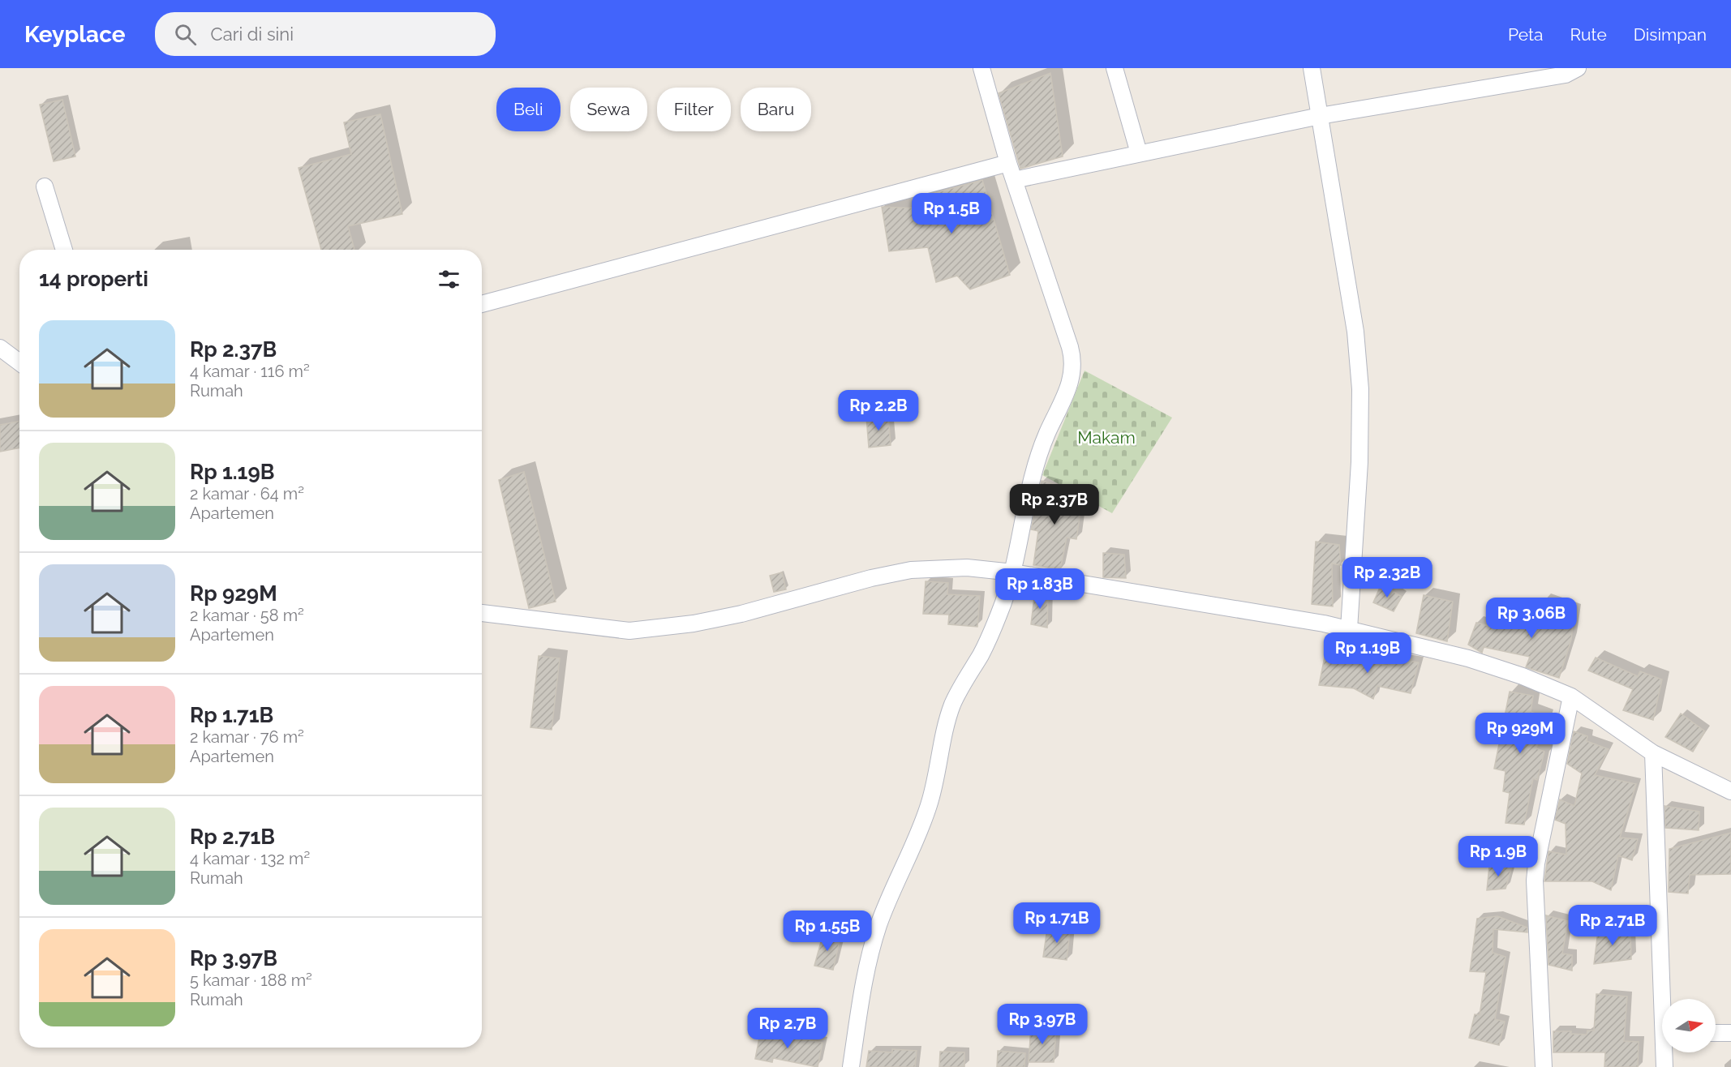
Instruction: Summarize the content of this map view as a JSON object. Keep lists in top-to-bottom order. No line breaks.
{"parks":["Makam"],"north":"right","page":{"header":"Keyplace","search":"Cari di sini","nav":["Peta","Rute","Disimpan"],"chip":["Beli","Sewa","Filter","Baru"],"price":["Rp 1.5B","Rp 2.2B","Rp 2.37B","Rp 2.32B","Rp 1.83B","Rp 3.06B","Rp 1.19B","Rp 929M","Rp 1.9B","Rp 1.71B","Rp 2.71B","Rp 1.55B","Rp 3.97B","Rp 2.7B"],"heading":"14 properti","list":[{"name":"Rp 2.37B","note":"4 kamar · 116 m² · Rumah"},{"name":"Rp 1.19B","note":"2 kamar · 64 m² · Apartemen"},{"name":"Rp 929M","note":"2 kamar · 58 m² · Apartemen"},{"name":"Rp 1.71B","note":"2 kamar · 76 m² · Apartemen"},{"name":"Rp 2.71B","note":"4 kamar · 132 m² · Rumah"},{"name":"Rp 3.97B","note":"5 kamar · 188 m² · Rumah"}]}}
